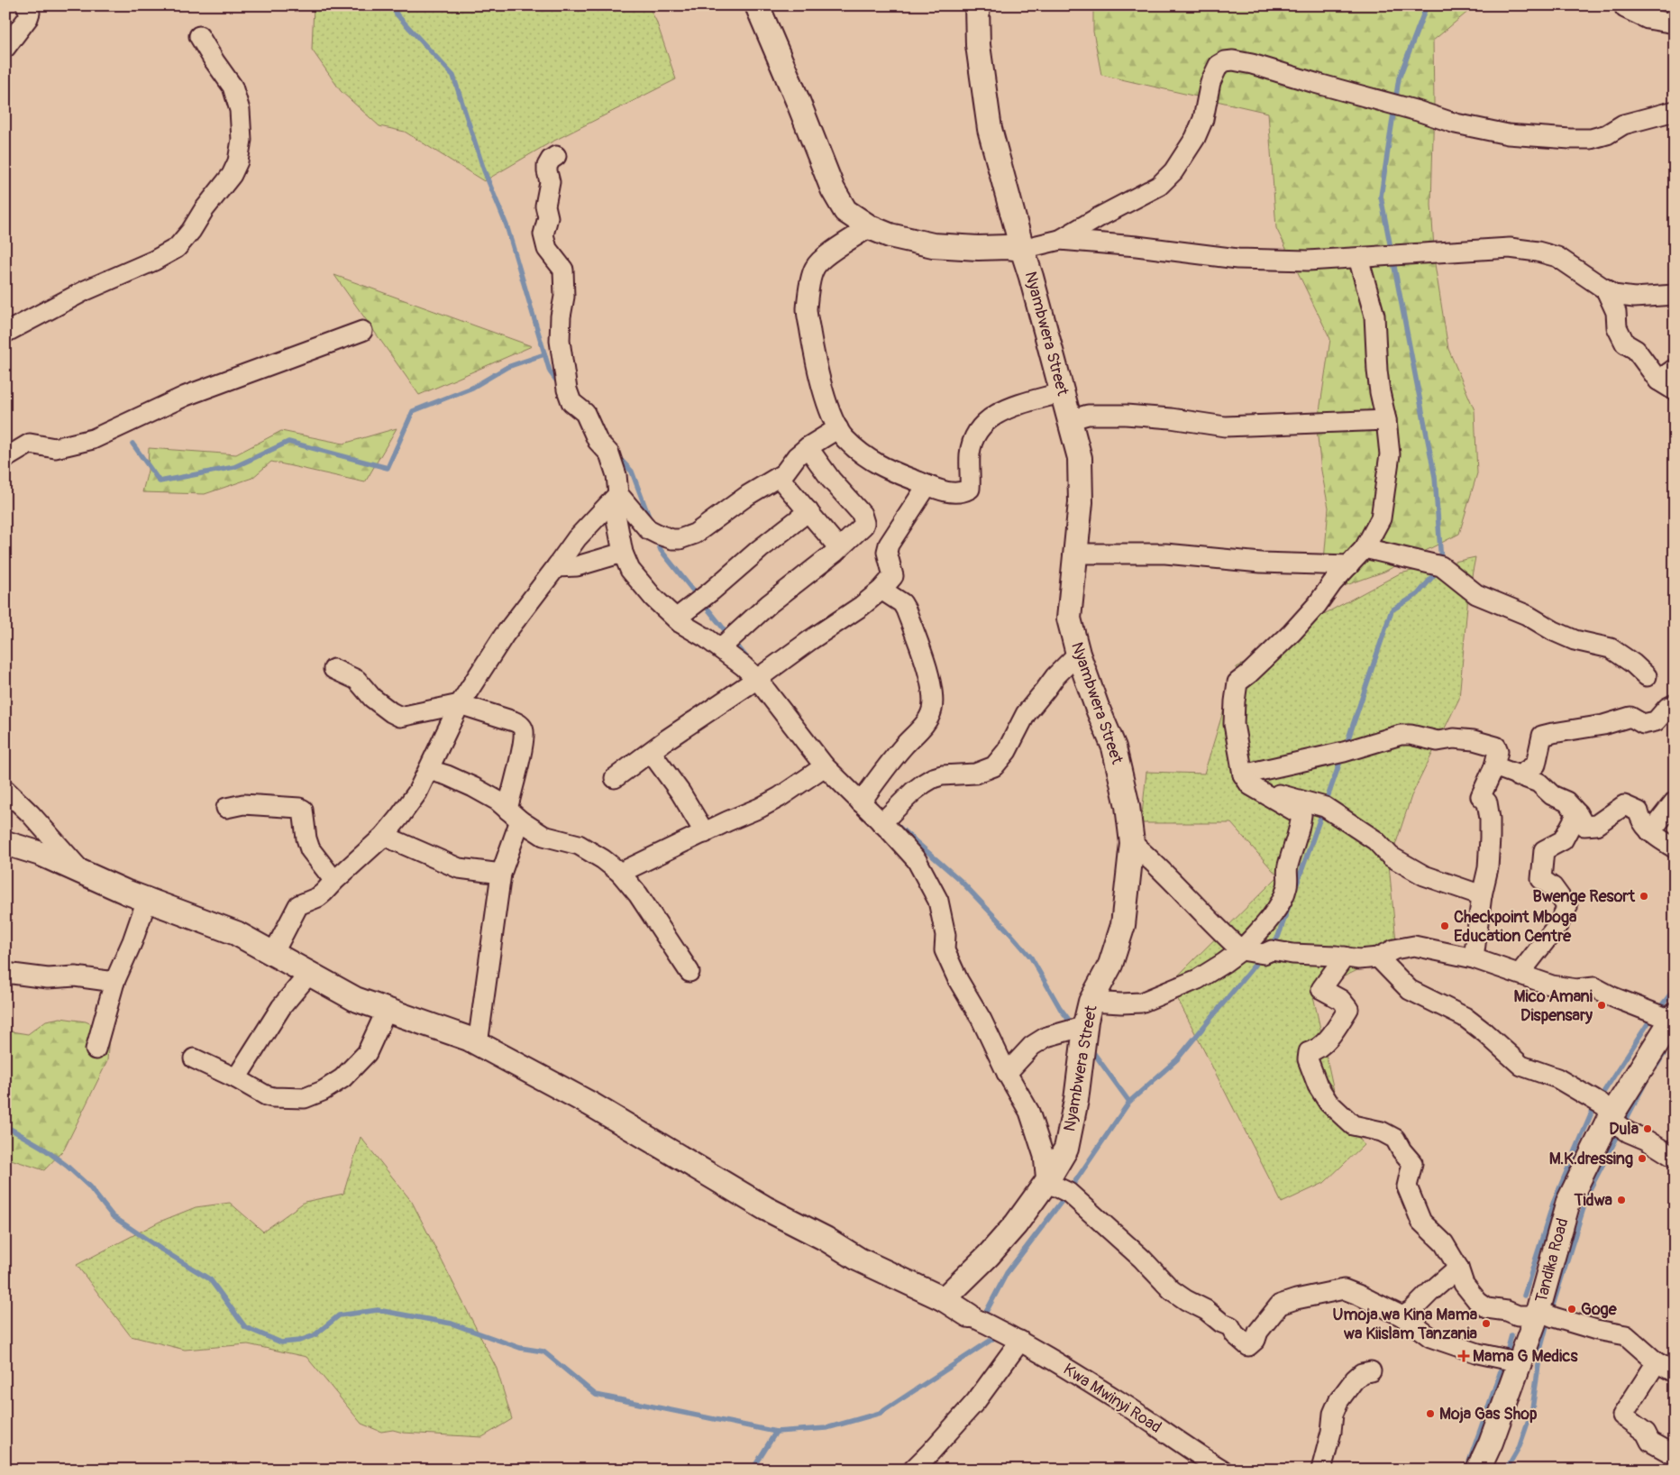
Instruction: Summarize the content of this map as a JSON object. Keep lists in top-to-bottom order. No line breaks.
{"streets":{"street":["Nyambwera Street","Tandika Road","Kwa Mwinyi Road"]},"places":{"other":["Bwenge Resort","Checkpoint Mboga Education Centre","Mico Amani Dispensary","Dula","M.K.dressing","Tidwa","Goge","Umoja wa Kina Mama wa Kiislam Tanzania","Moja Gas Shop"],"health":["Mama G Medics"]}}
